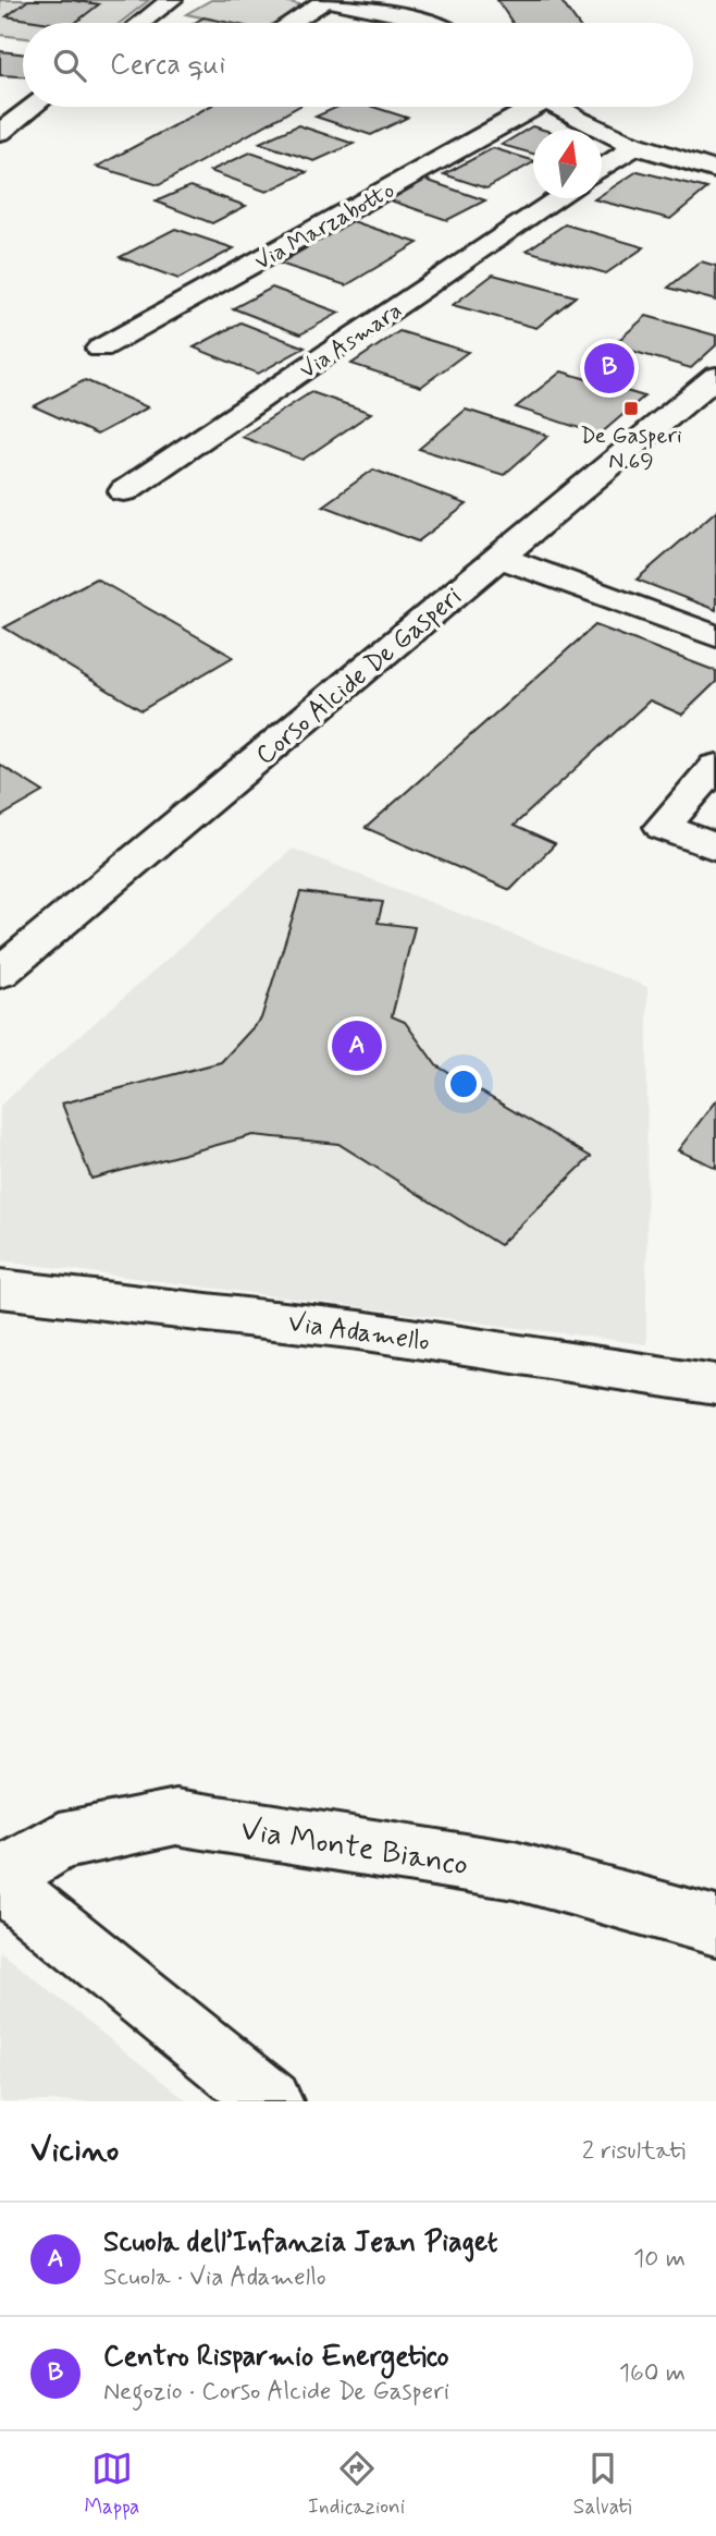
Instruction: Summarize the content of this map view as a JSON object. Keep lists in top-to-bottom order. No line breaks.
{"streets":{"street":["Via Marzabotto","Via Asmara","Corso Alcide De Gasperi","Via Adamello","Via Monte Bianco"]},"places":{"transit":["De Gasperi N.69"]},"north":"top","page":{"search":"Cerca qui","pins":["B","A"],"heading":["Vicino","2 risultati"],"list":[{"mark":"A","name":"Scuola dell’Infanzia Jean Piaget","note":"Scuola · Via Adamello","value":"10 m"},{"mark":"B","name":"Centro Risparmio Energetico","note":"Negozio · Corso Alcide De Gasperi","value":"160 m"}],"nav":["Mappa","Indicazioni","Salvati"]}}
